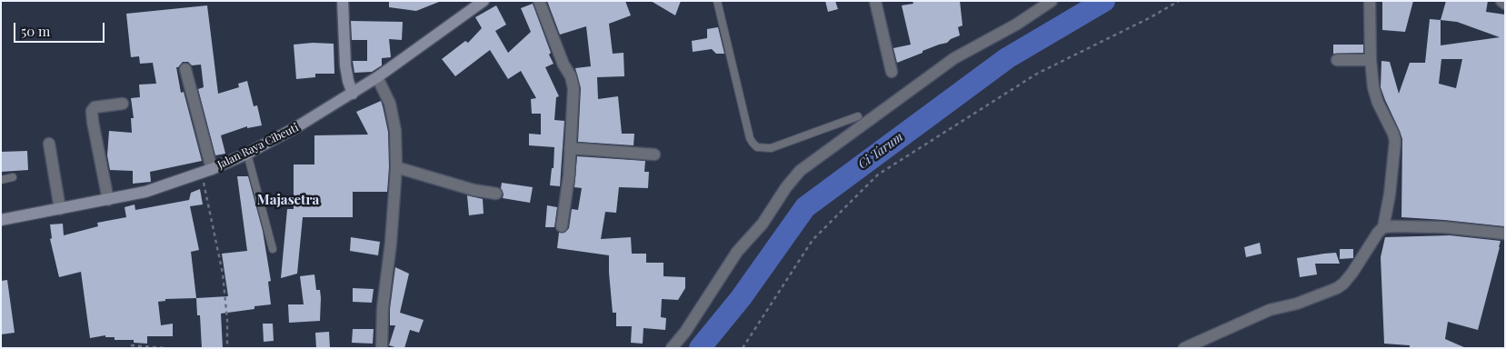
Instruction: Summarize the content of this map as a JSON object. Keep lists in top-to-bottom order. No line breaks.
{"streets":{"main road":["Jalan Raya Cibeuti"]},"districts":["Majasetra"],"water":["Ci Tarum"],"scale_bar":"50 m"}
